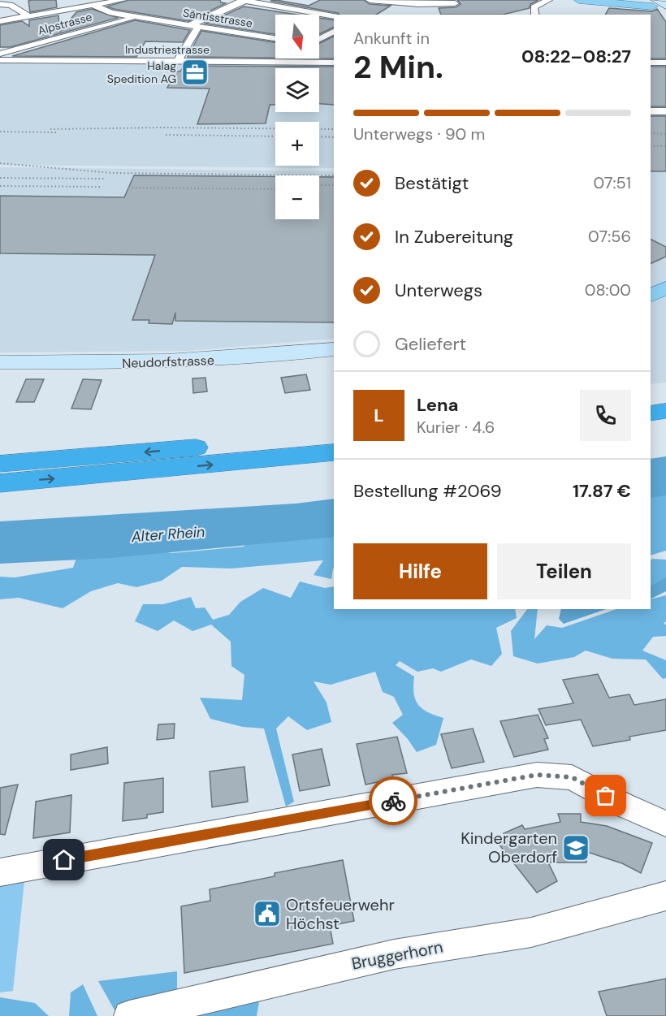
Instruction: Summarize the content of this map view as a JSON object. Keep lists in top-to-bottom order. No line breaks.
{"streets":{"main road":["Neudorfstrasse"],"street":["Säntisstrasse","Alpstrasse","Industriestrasse","Bruggerhorn"]},"crossings":[["Säntisstrasse","Alpstrasse"]],"water":["Alter Rhein"],"places":{"office":["Halag Spedition AG"],"school or university":["Kindergarten Oberdorf"],"public building":["Ortsfeuerwehr Höchst"]},"north":"bottom","page":{"map_buttons":["+","−"],"heading":["2 Min.","Ankunft in","08:22–08:27"],"panel":["Lena","Kurier · 4.6","Bestellung #2069","17.87 €"],"bar":"Unterwegs · 90 m","list":[["Bestätigt","07:51"],["In Zubereitung","07:56"],["Unterwegs","08:00"],"Geliefert"],"round":"L","buttons":["Hilfe","Teilen"]}}
